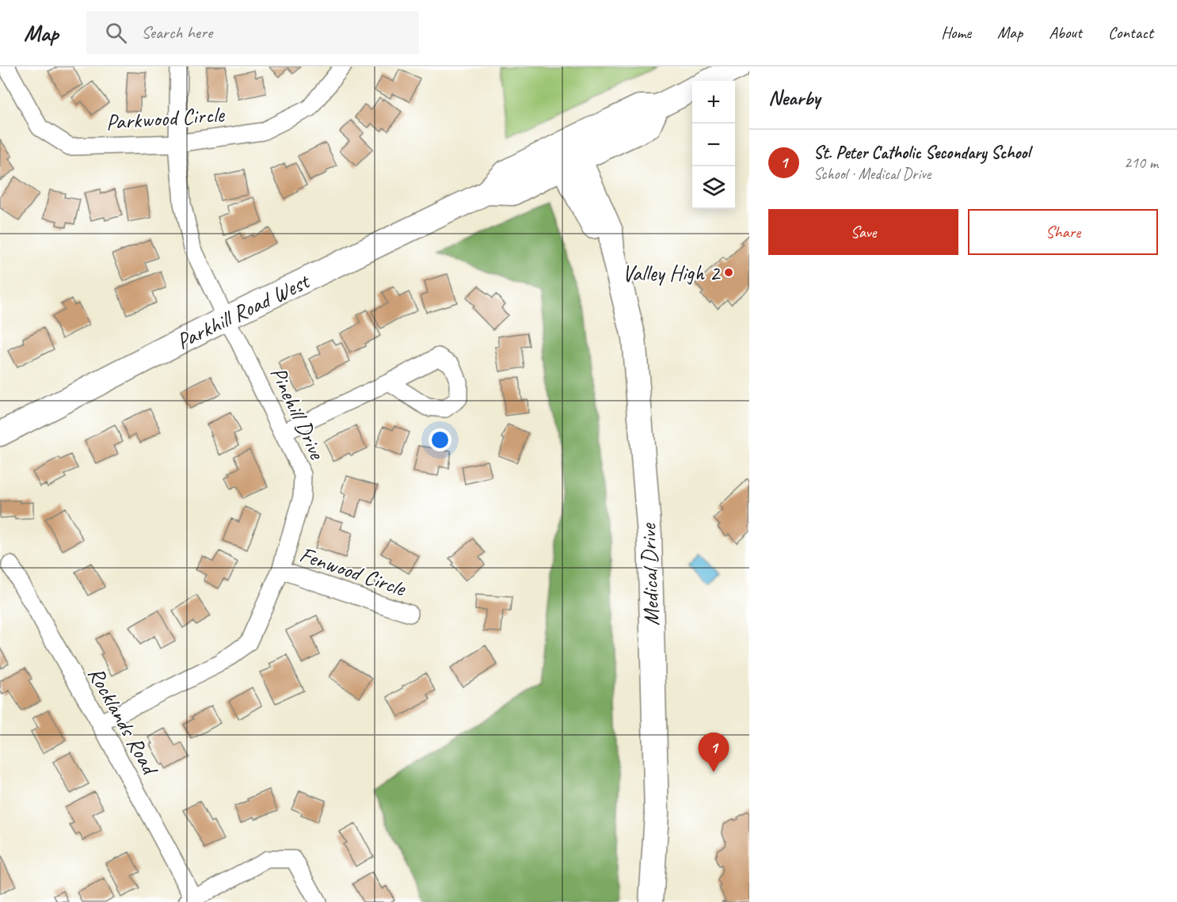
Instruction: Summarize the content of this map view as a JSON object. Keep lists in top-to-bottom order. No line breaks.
{"streets":{"main road":["Parkhill Road West","Medical Drive"],"street":["Parkwood Circle","Pinehill Drive","Fenwood Circle","Rocklands Road"]},"crossings":[["Parkwood Circle","Pinehill Drive"],["Parkhill Road West","Pinehill Drive"],["Parkhill Road West","Medical Drive"],["Pinehill Drive","Fenwood Circle"],["Pinehill Drive","Rocklands Road"]],"places":["Valley High 2"],"page":{"header":"Map","search":"Search here","nav":["Home","Map","About","Contact"],"heading":"Nearby","map_buttons":["+","−"],"list":[{"mark":"1","name":"St. Peter Catholic Secondary School","note":"School · Medical Drive","value":"210 m"}],"buttons":["Save","Share"],"pins":"1"}}
